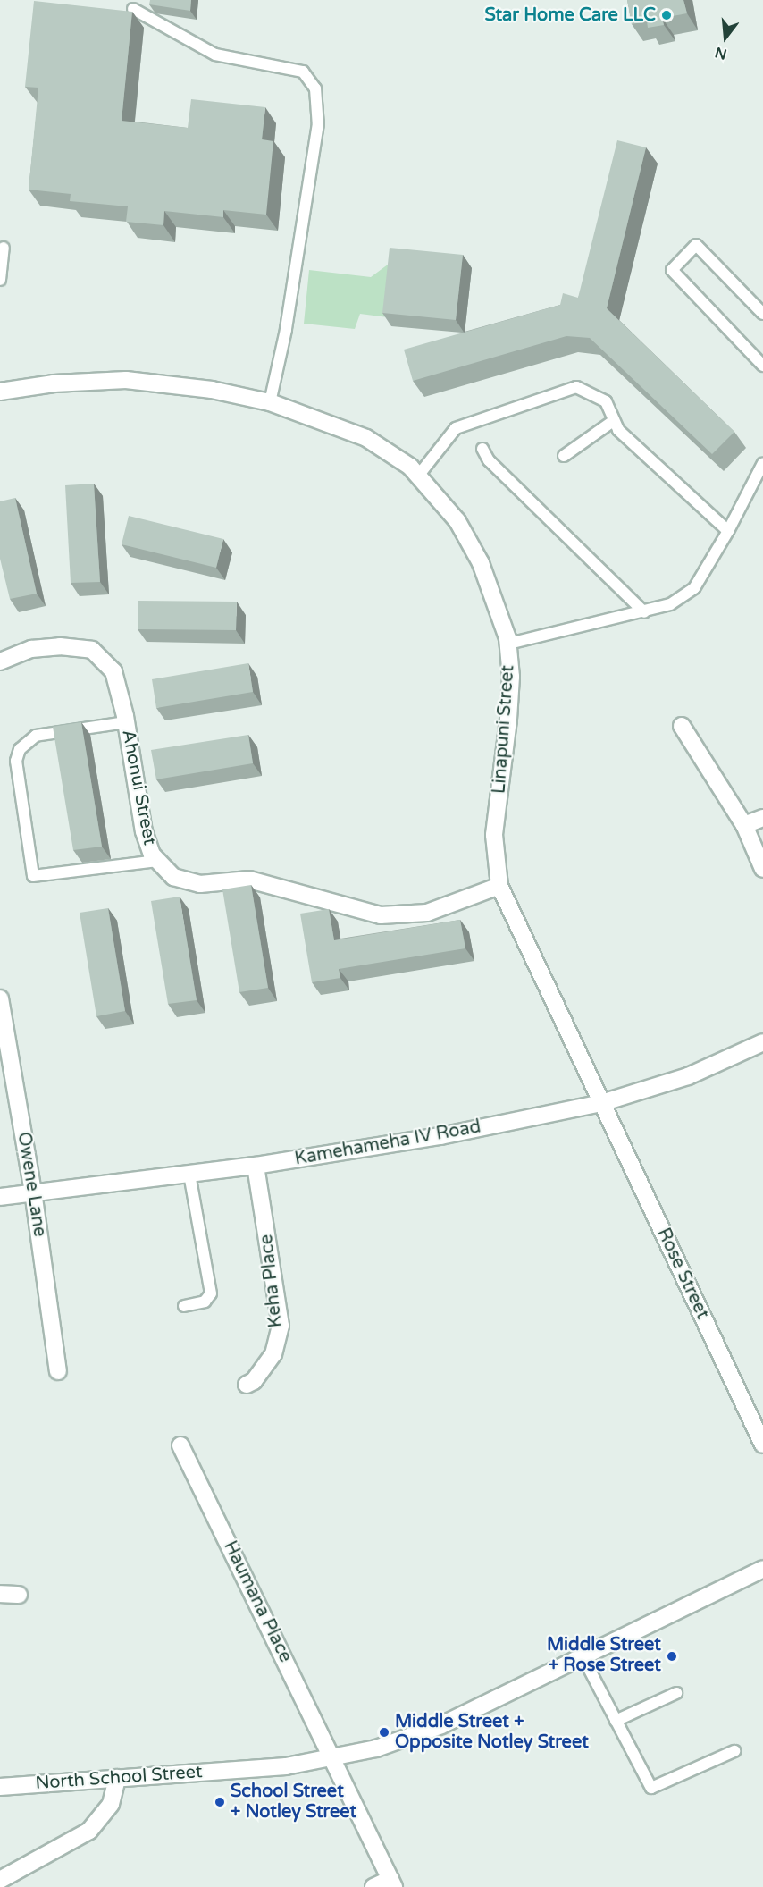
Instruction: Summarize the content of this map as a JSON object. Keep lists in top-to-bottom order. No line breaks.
{"streets":{"street":["Linapuni Street","Ahonui Street","Kamehameha IV Road","Owene Lane","Rose Street","Keha Place","Haumana Place","North School Street"]},"crossings":[["Linapuni Street","Ahonui Street"],["Linapuni Street","Kamehameha IV Road"],["Linapuni Street","Rose Street"],["Kamehameha IV Road","Owene Lane"],["Kamehameha IV Road","Rose Street"],["Kamehameha IV Road","Keha Place"],["Haumana Place","North School Street"]],"places":["Star Home Care LLC","Middle Street + Rose Street","Middle Street + Opposite Notley Street","School Street + Notley Street"],"north":"bottom"}
